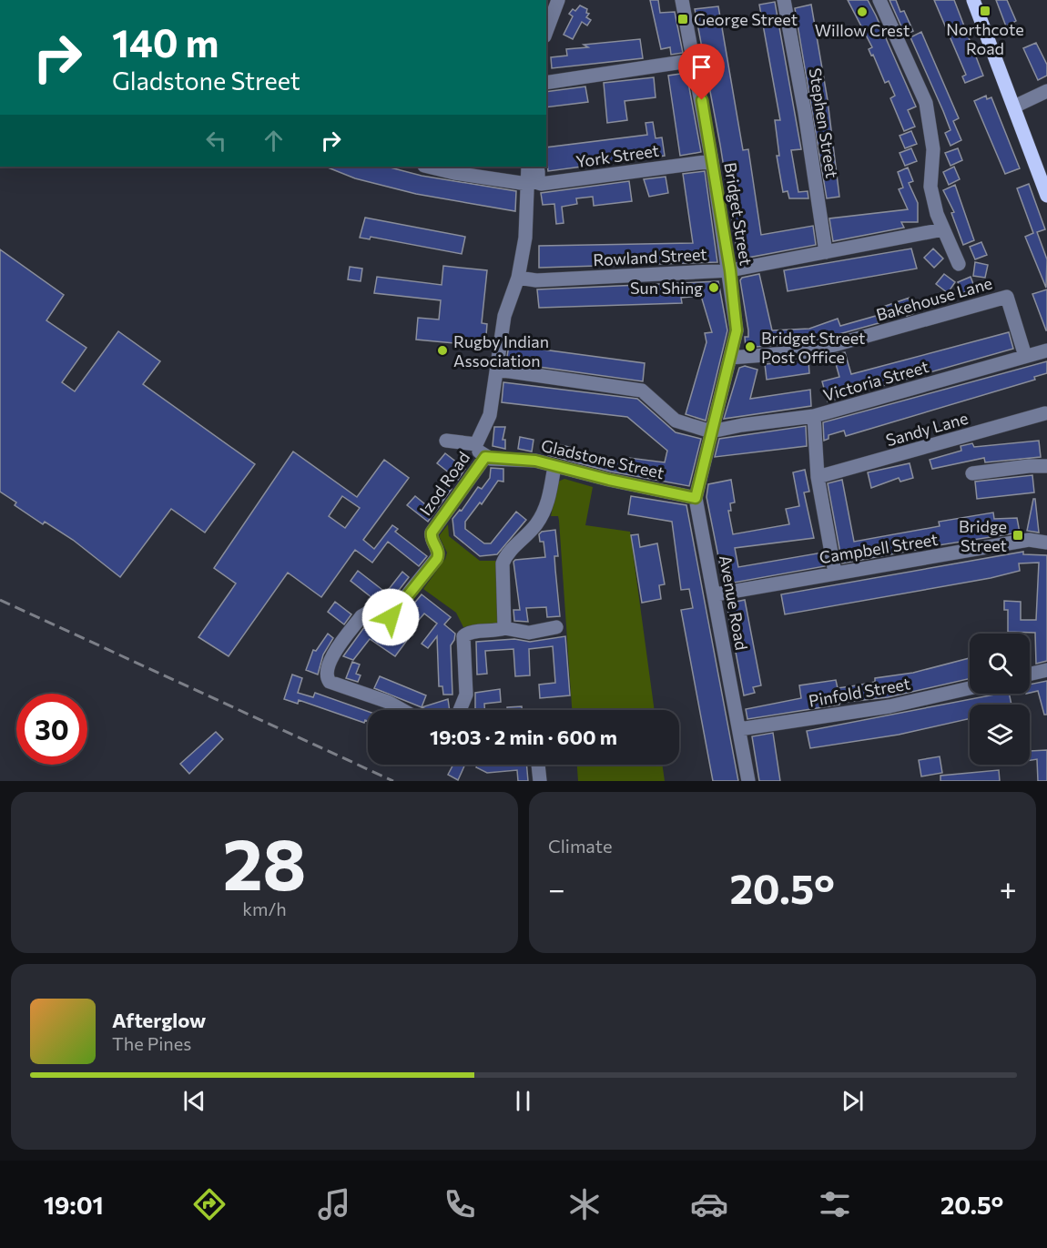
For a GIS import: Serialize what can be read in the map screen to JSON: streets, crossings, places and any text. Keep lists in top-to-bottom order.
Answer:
{
  "streets": {
    "street": [
      "Stephen Street",
      "York Street",
      "Bridget Street",
      "Rowland Street",
      "Bakehouse Lane",
      "Victoria Street",
      "Sandy Lane",
      "Gladstone Street",
      "Izod Road",
      "Campbell Street",
      "Avenue Road",
      "Pinfold Street"
    ]
  },
  "crossings": [
    ["Stephen Street", "Rowland Street"],
    ["York Street", "Bridget Street"],
    ["Bridget Street", "Rowland Street"],
    ["Bridget Street", "Bakehouse Lane"],
    ["Bridget Street", "Victoria Street"],
    ["Bridget Street", "Avenue Road"],
    ["Bakehouse Lane", "Victoria Street"],
    ["Victoria Street", "Avenue Road"],
    ["Gladstone Street", "Izod Road"],
    ["Gladstone Street", "Avenue Road"],
    ["Campbell Street", "Avenue Road"],
    ["Avenue Road", "Pinfold Street"]
  ],
  "places": {
    "transit": ["Northcote Road", "George Street", "Bridge Street"],
    "other": [
      "Willow Crest",
      "Sun Shing",
      "Bridget Street Post Office",
      "Rugby Indian Association"
    ]
  },
  "page": {
    "turn": ["140 m", "Gladstone Street"],
    "limit": "30",
    "trip": "19:03 · 2 min · 600 m",
    "tile": [
      ["28", "km/h"],
      "Climate"
    ],
    "heat": ["−", "20.5°", "+"],
    "song": ["Afterglow", "The Pines"],
    "tabs": ["19:01", "20.5°"]
  }
}
